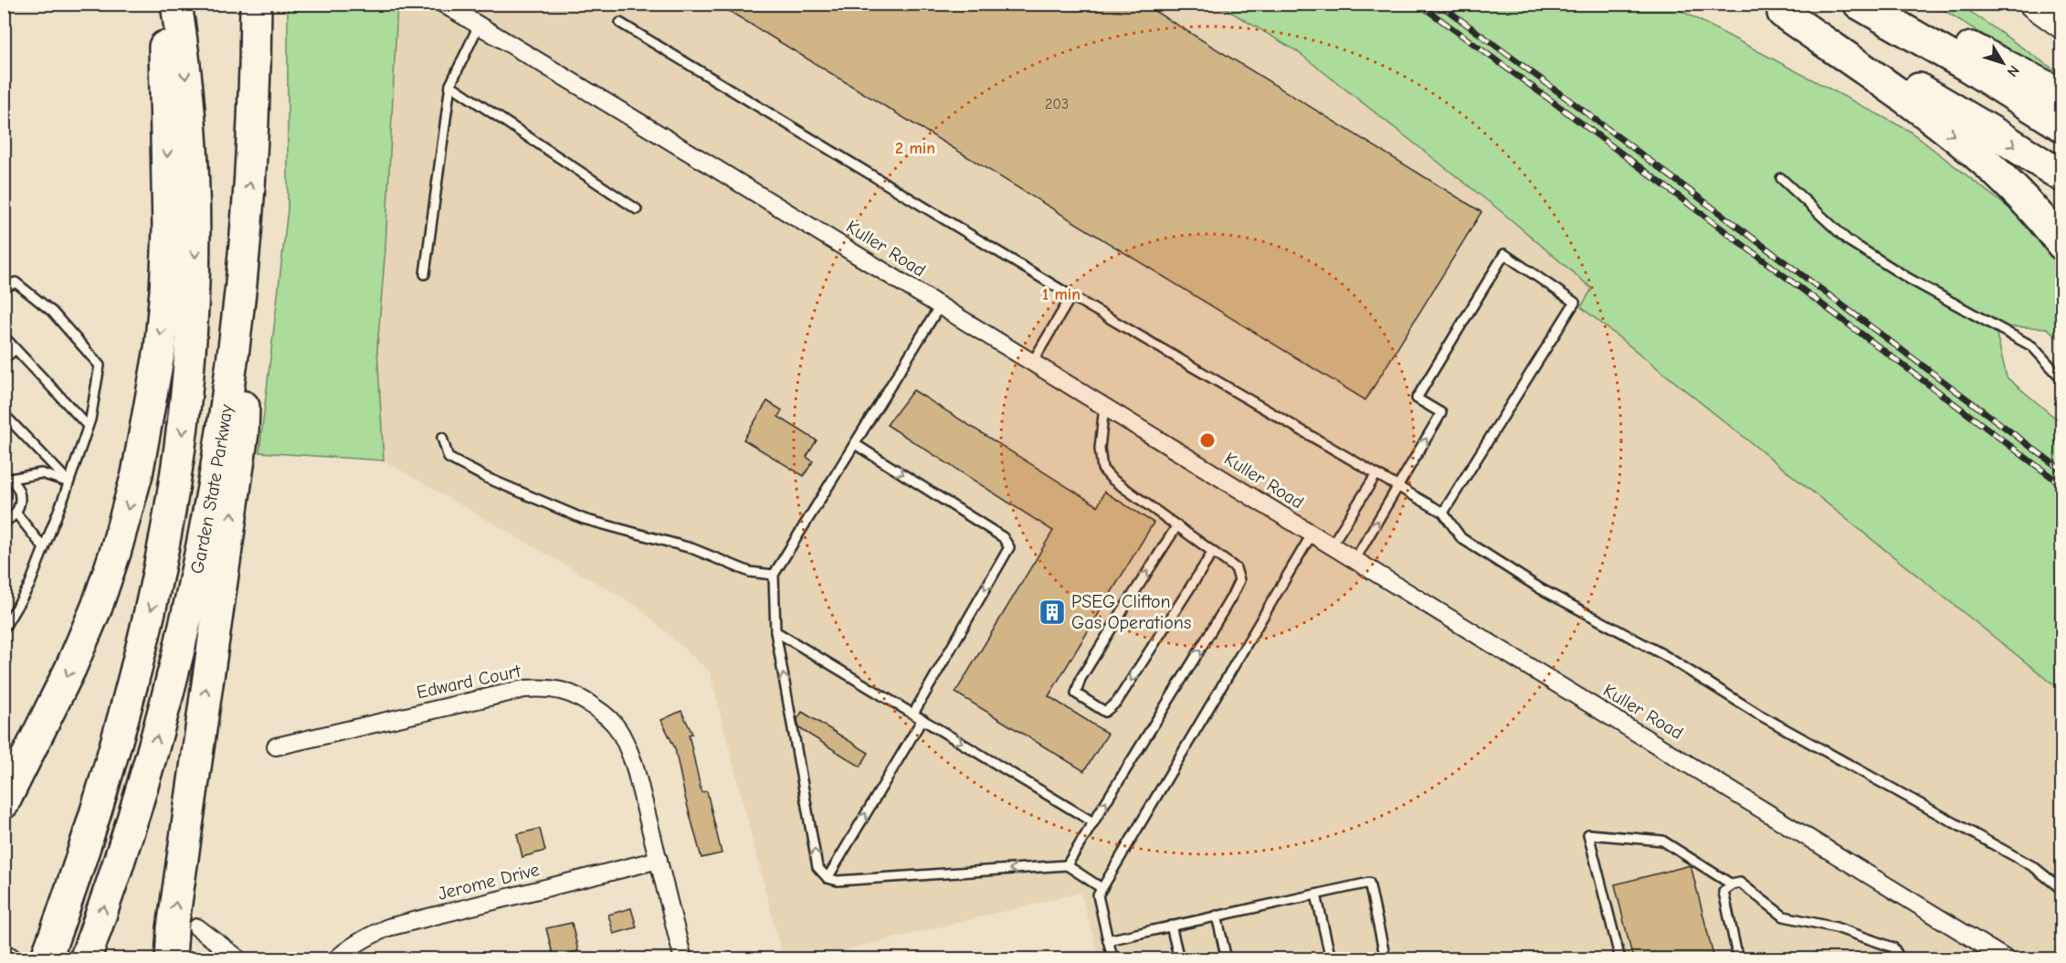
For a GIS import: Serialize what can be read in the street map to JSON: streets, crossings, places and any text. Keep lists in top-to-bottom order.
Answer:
{
  "streets": {
    "highway": ["Garden State Parkway"],
    "street": ["Kuller Road", "Edward Court", "Jerome Drive"]
  },
  "crossings": [
    ["Edward Court", "Jerome Drive"]
  ],
  "places": {
    "building": ["PSEG Clifton Gas Operations"]
  },
  "house_numbers": ["203"],
  "north": "bottom right",
  "rings": ["2 min", "1 min"]
}
